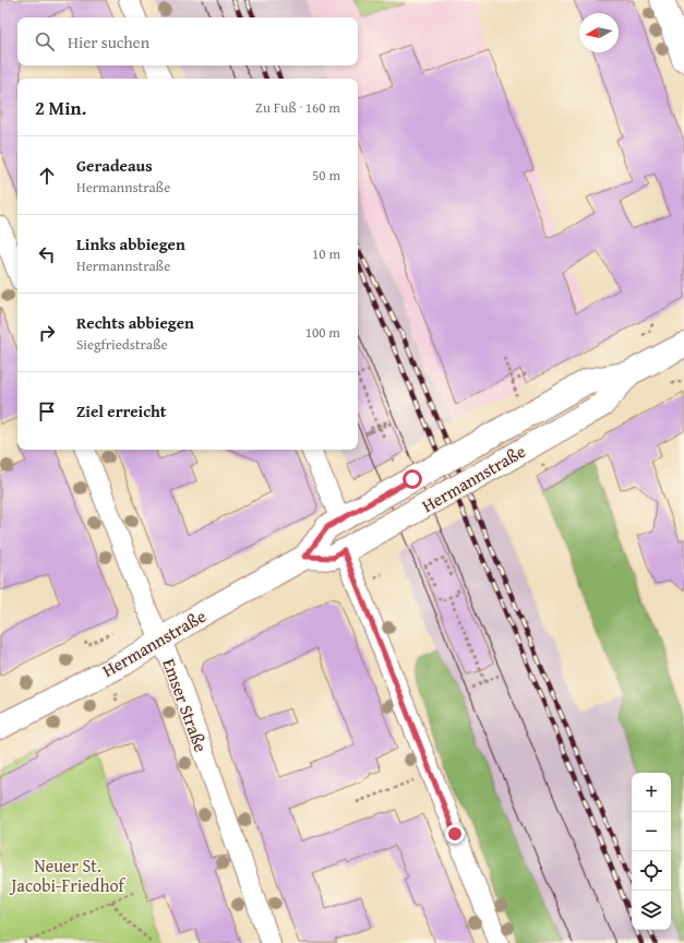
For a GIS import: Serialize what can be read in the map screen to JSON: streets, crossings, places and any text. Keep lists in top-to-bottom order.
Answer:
{
  "streets": {
    "main road": ["Hermannstraße"],
    "street": ["Emser Straße"]
  },
  "crossings": [
    ["Hermannstraße", "Emser Straße"]
  ],
  "parks": ["Neuer St. Jacobi-Friedhof"],
  "north": "left",
  "page": {
    "search": "Hier suchen",
    "heading": ["2 Min.", "Zu Fuß · 160 m"],
    "list": [
      ["Geradeaus", "Hermannstraße", "50 m"],
      ["Links abbiegen", "Hermannstraße", "10 m"],
      ["Rechts abbiegen", "Siegfriedstraße", "100 m"],
      "Ziel erreicht"
    ],
    "map_buttons": ["+", "−"]
  }
}
